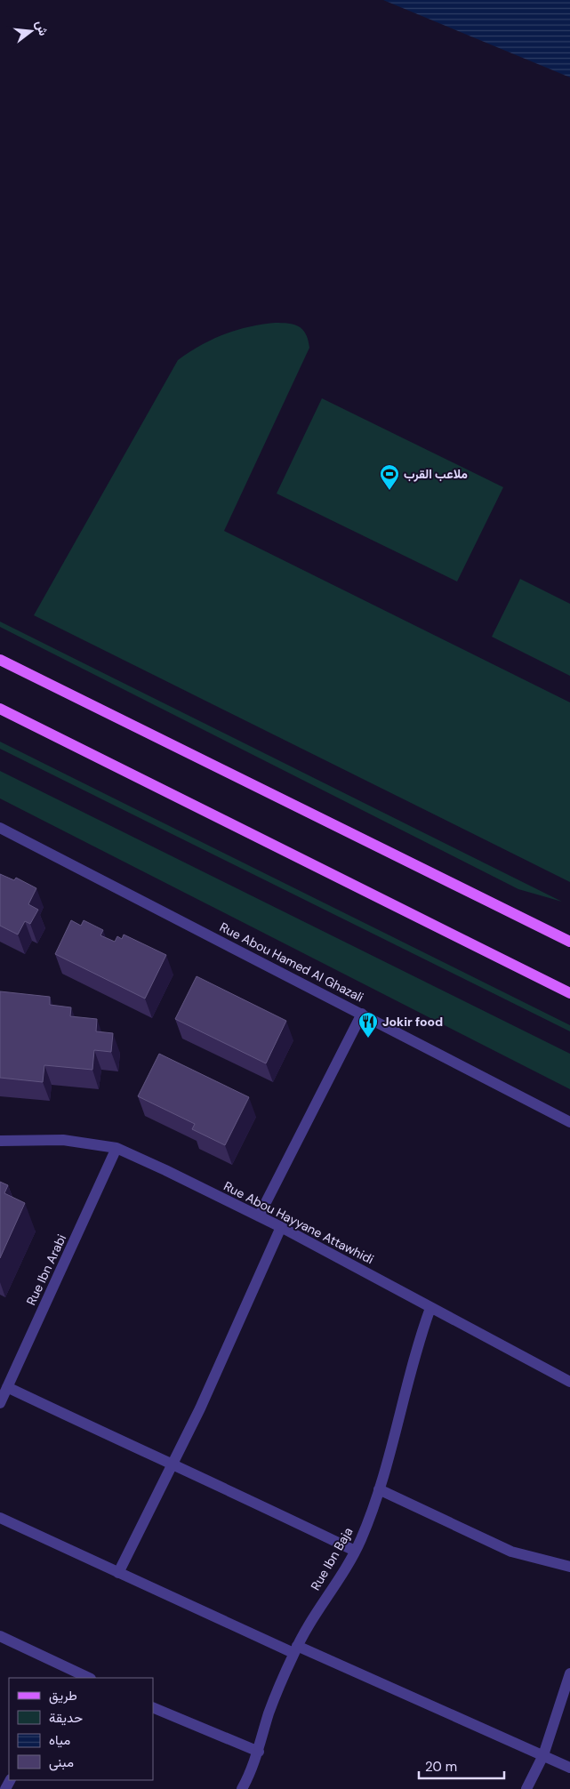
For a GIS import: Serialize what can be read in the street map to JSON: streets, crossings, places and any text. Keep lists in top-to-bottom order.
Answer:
{
  "streets": {
    "street": [
      "Rue Abou Hamed Al Ghazali",
      "Rue Abou Hayyane Attawhidi",
      "Rue Ibn Arabi",
      "Rue Ibn Baja"
    ]
  },
  "crossings": [
    ["Rue Abou Hayyane Attawhidi", "Rue Ibn Arabi"],
    ["Rue Abou Hayyane Attawhidi", "Rue Ibn Baja"]
  ],
  "places": {
    "sports": ["ملاعب القرب"],
    "restaurant": ["Jokir food"]
  },
  "legend": [
    "طريق",
    "حديقة",
    "مياه",
    "مبنى"
  ],
  "scale_bar": "20 m",
  "north": "right"
}
